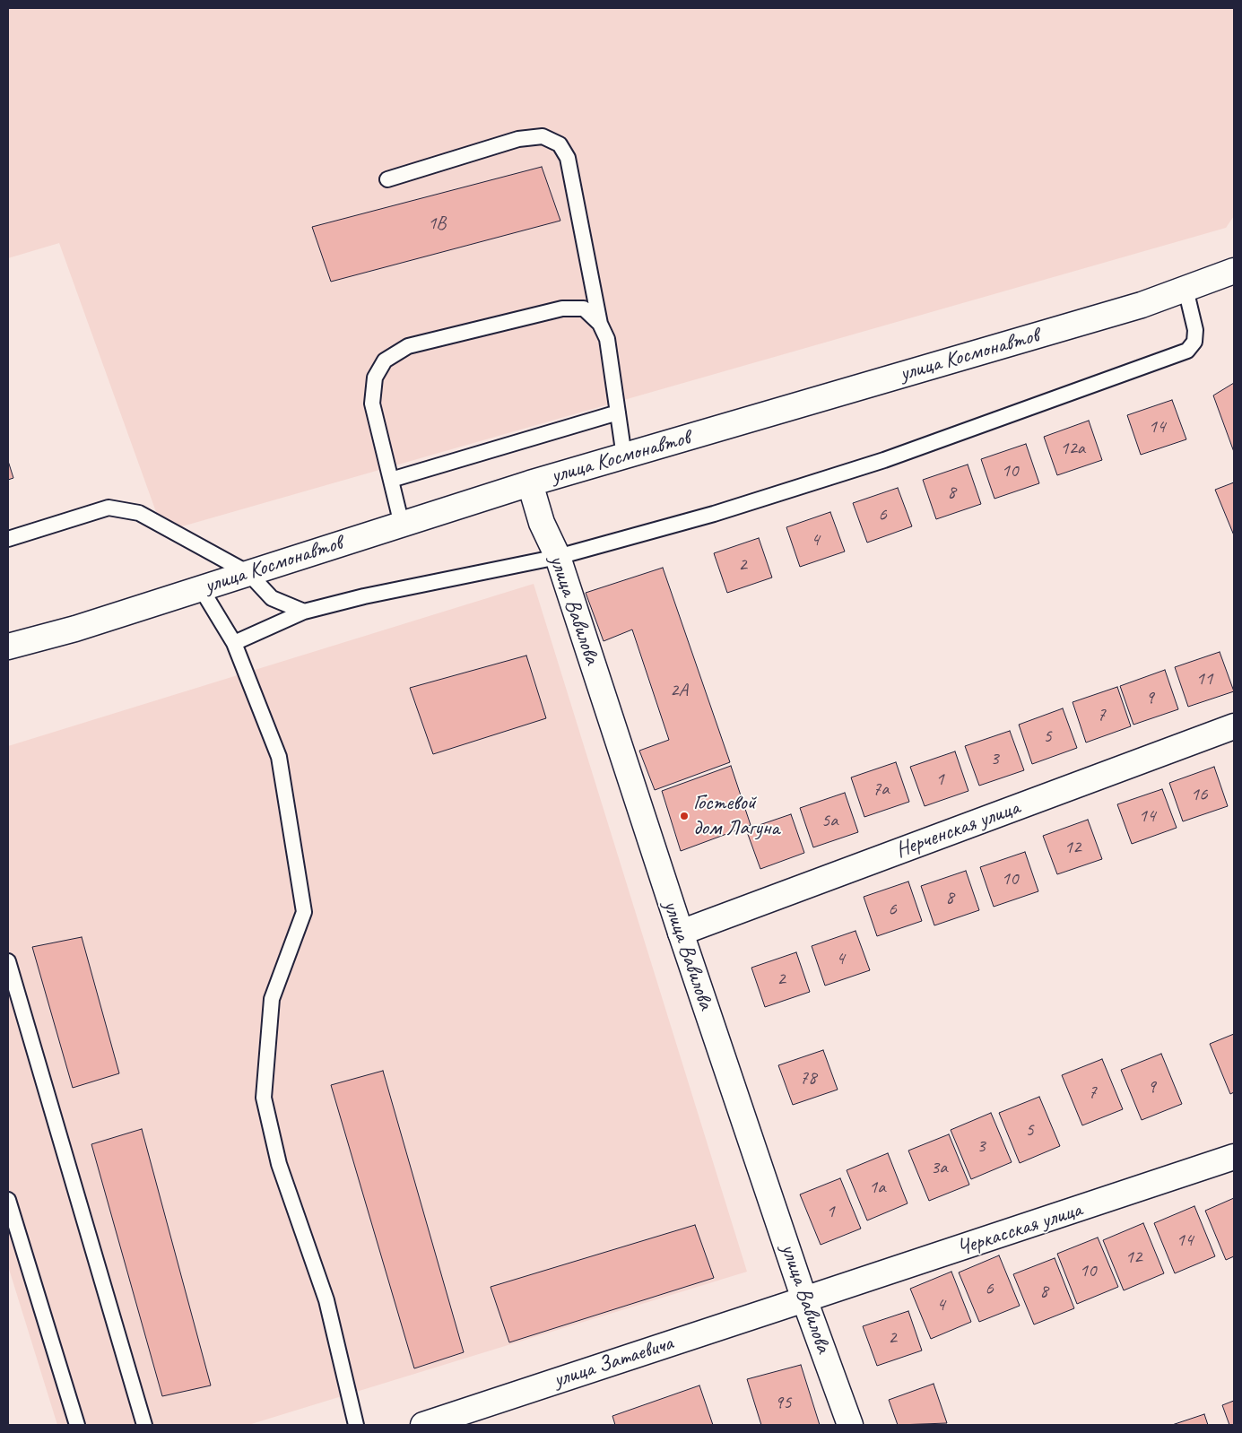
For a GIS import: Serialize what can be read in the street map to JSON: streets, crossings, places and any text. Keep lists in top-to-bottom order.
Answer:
{
  "streets": {
    "street": [
      "улица Космонавтов",
      "улица Вавилова",
      "Нерченская улица",
      "Черкасская улица",
      "улица Затаевича"
    ]
  },
  "crossings": [
    ["улица Космонавтов", "улица Вавилова"],
    ["улица Вавилова", "Нерченская улица"],
    ["улица Вавилова", "Черкасская улица"],
    ["улица Вавилова", "улица Затаевича"],
    ["Черкасская улица", "улица Затаевича"]
  ],
  "places": ["Гостевой дом Лагуна"],
  "house_numbers": [
    "1В",
    "14",
    "12а",
    "10",
    "8",
    "6",
    "4",
    "2",
    "11",
    "2А",
    "9",
    "7",
    "5",
    "3",
    "1",
    "7а",
    "16",
    "14",
    "5а",
    "12",
    "10",
    "8",
    "6",
    "4",
    "2",
    "78",
    "9",
    "7",
    "5",
    "3",
    "3а",
    "1а",
    "1",
    "14",
    "12",
    "10",
    "6",
    "8",
    "4",
    "2",
    "95"
  ]
}
